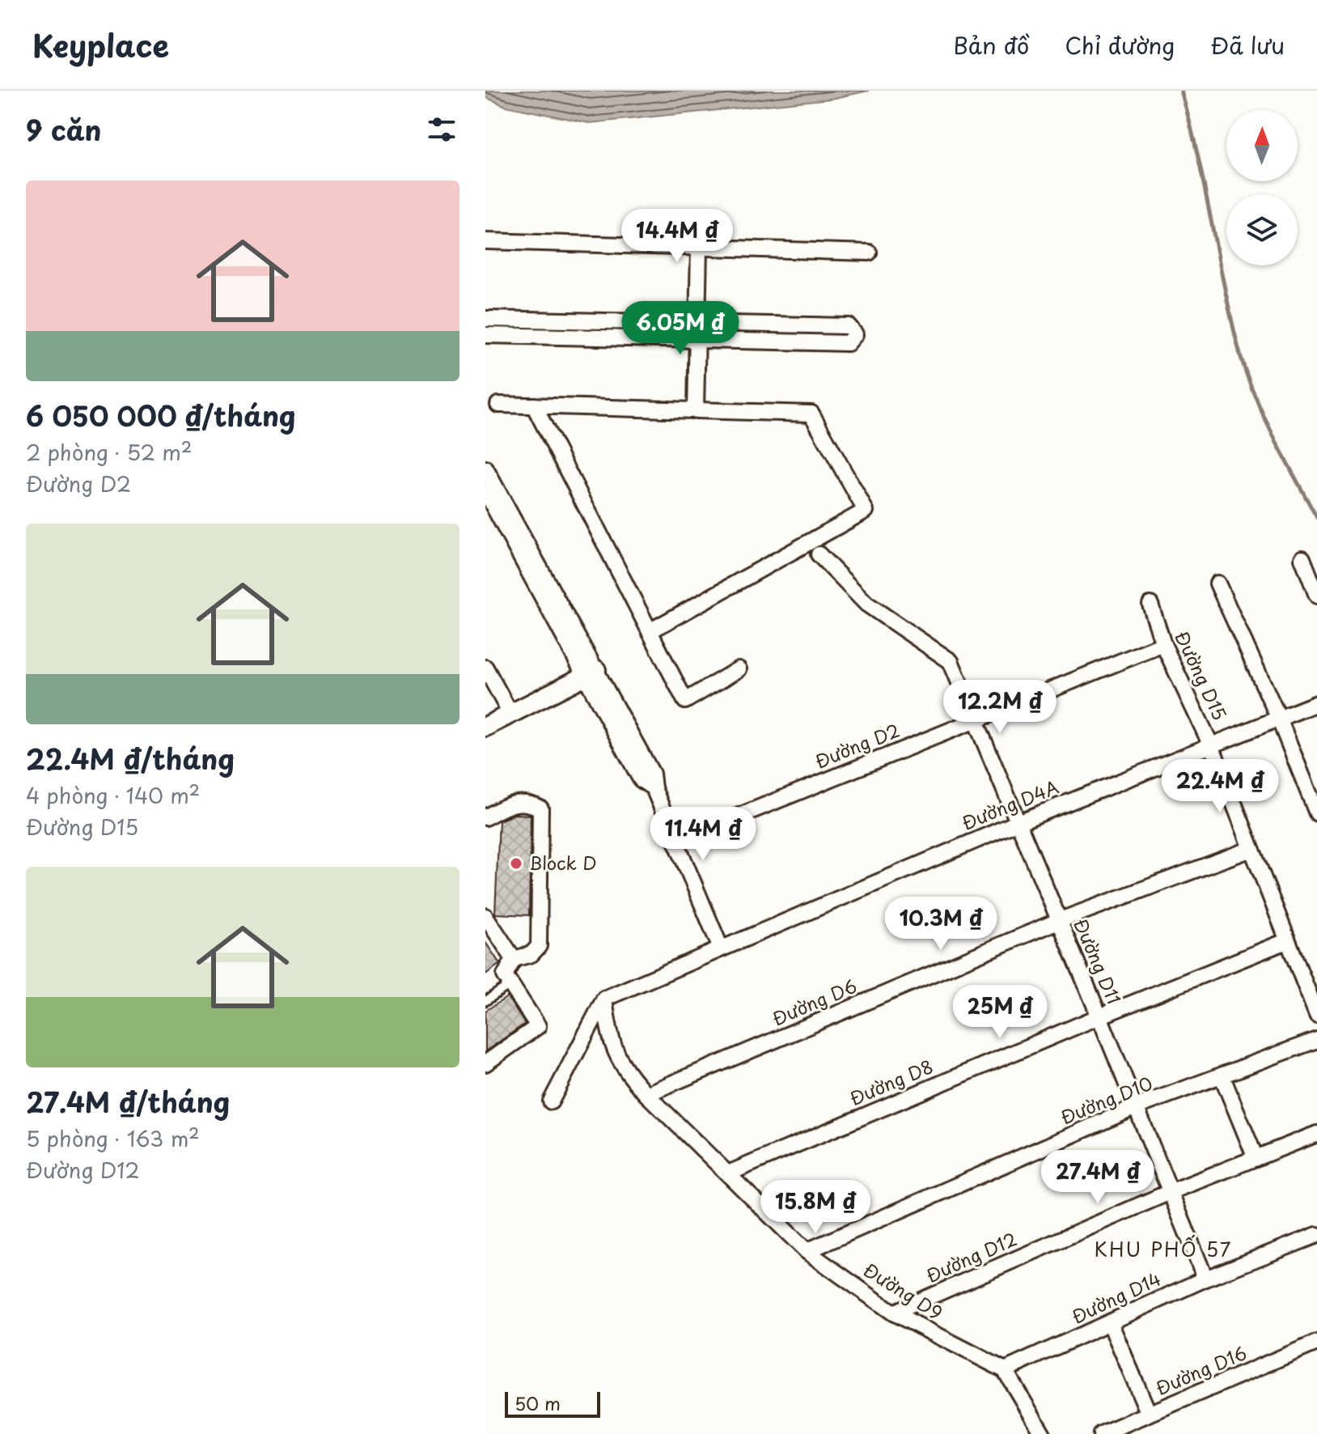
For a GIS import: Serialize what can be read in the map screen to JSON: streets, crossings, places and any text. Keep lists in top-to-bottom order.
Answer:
{
  "streets": {
    "street": [
      "Đường D15",
      "Đường D2",
      "Đường D4A",
      "Đường D11",
      "Đường D6",
      "Đường D8",
      "Đường D10",
      "Đường D12",
      "Đường D9",
      "Đường D14",
      "Đường D16"
    ]
  },
  "crossings": [
    ["Đường D15", "Đường D2"],
    ["Đường D15", "Đường D4A"],
    ["Đường D15", "Đường D6"],
    ["Đường D15", "Đường D8"],
    ["Đường D2", "Đường D11"],
    ["Đường D4A", "Đường D11"],
    ["Đường D4A", "Đường D9"],
    ["Đường D11", "Đường D6"],
    ["Đường D11", "Đường D8"],
    ["Đường D11", "Đường D10"],
    ["Đường D11", "Đường D12"],
    ["Đường D11", "Đường D14"],
    ["Đường D6", "Đường D9"],
    ["Đường D8", "Đường D9"],
    ["Đường D10", "Đường D9"],
    ["Đường D12", "Đường D9"],
    ["Đường D9", "Đường D14"]
  ],
  "districts": ["KHU PHỐ 57"],
  "places": ["Block D"],
  "scale_bar": "50 m",
  "north": "top",
  "page": {
    "header": "Keyplace",
    "nav": ["Bản đồ", "Chỉ đường", "Đã lưu"],
    "heading": "9 căn",
    "list": [
      {
        "name": "6 050 000 ₫/tháng",
        "note": "2 phòng · 52 m² · Đường D2"
      },
      {
        "name": "22.4M ₫/tháng",
        "note": "4 phòng · 140 m² · Đường D15"
      },
      {
        "name": "27.4M ₫/tháng",
        "note": "5 phòng · 163 m² · Đường D12"
      }
    ],
    "price": [
      "14.4M ₫",
      "6.05M ₫",
      "12.2M ₫",
      "22.4M ₫",
      "11.4M ₫",
      "10.3M ₫",
      "25M ₫",
      "27.4M ₫",
      "15.8M ₫"
    ],
    "scale": "50 m"
  }
}
